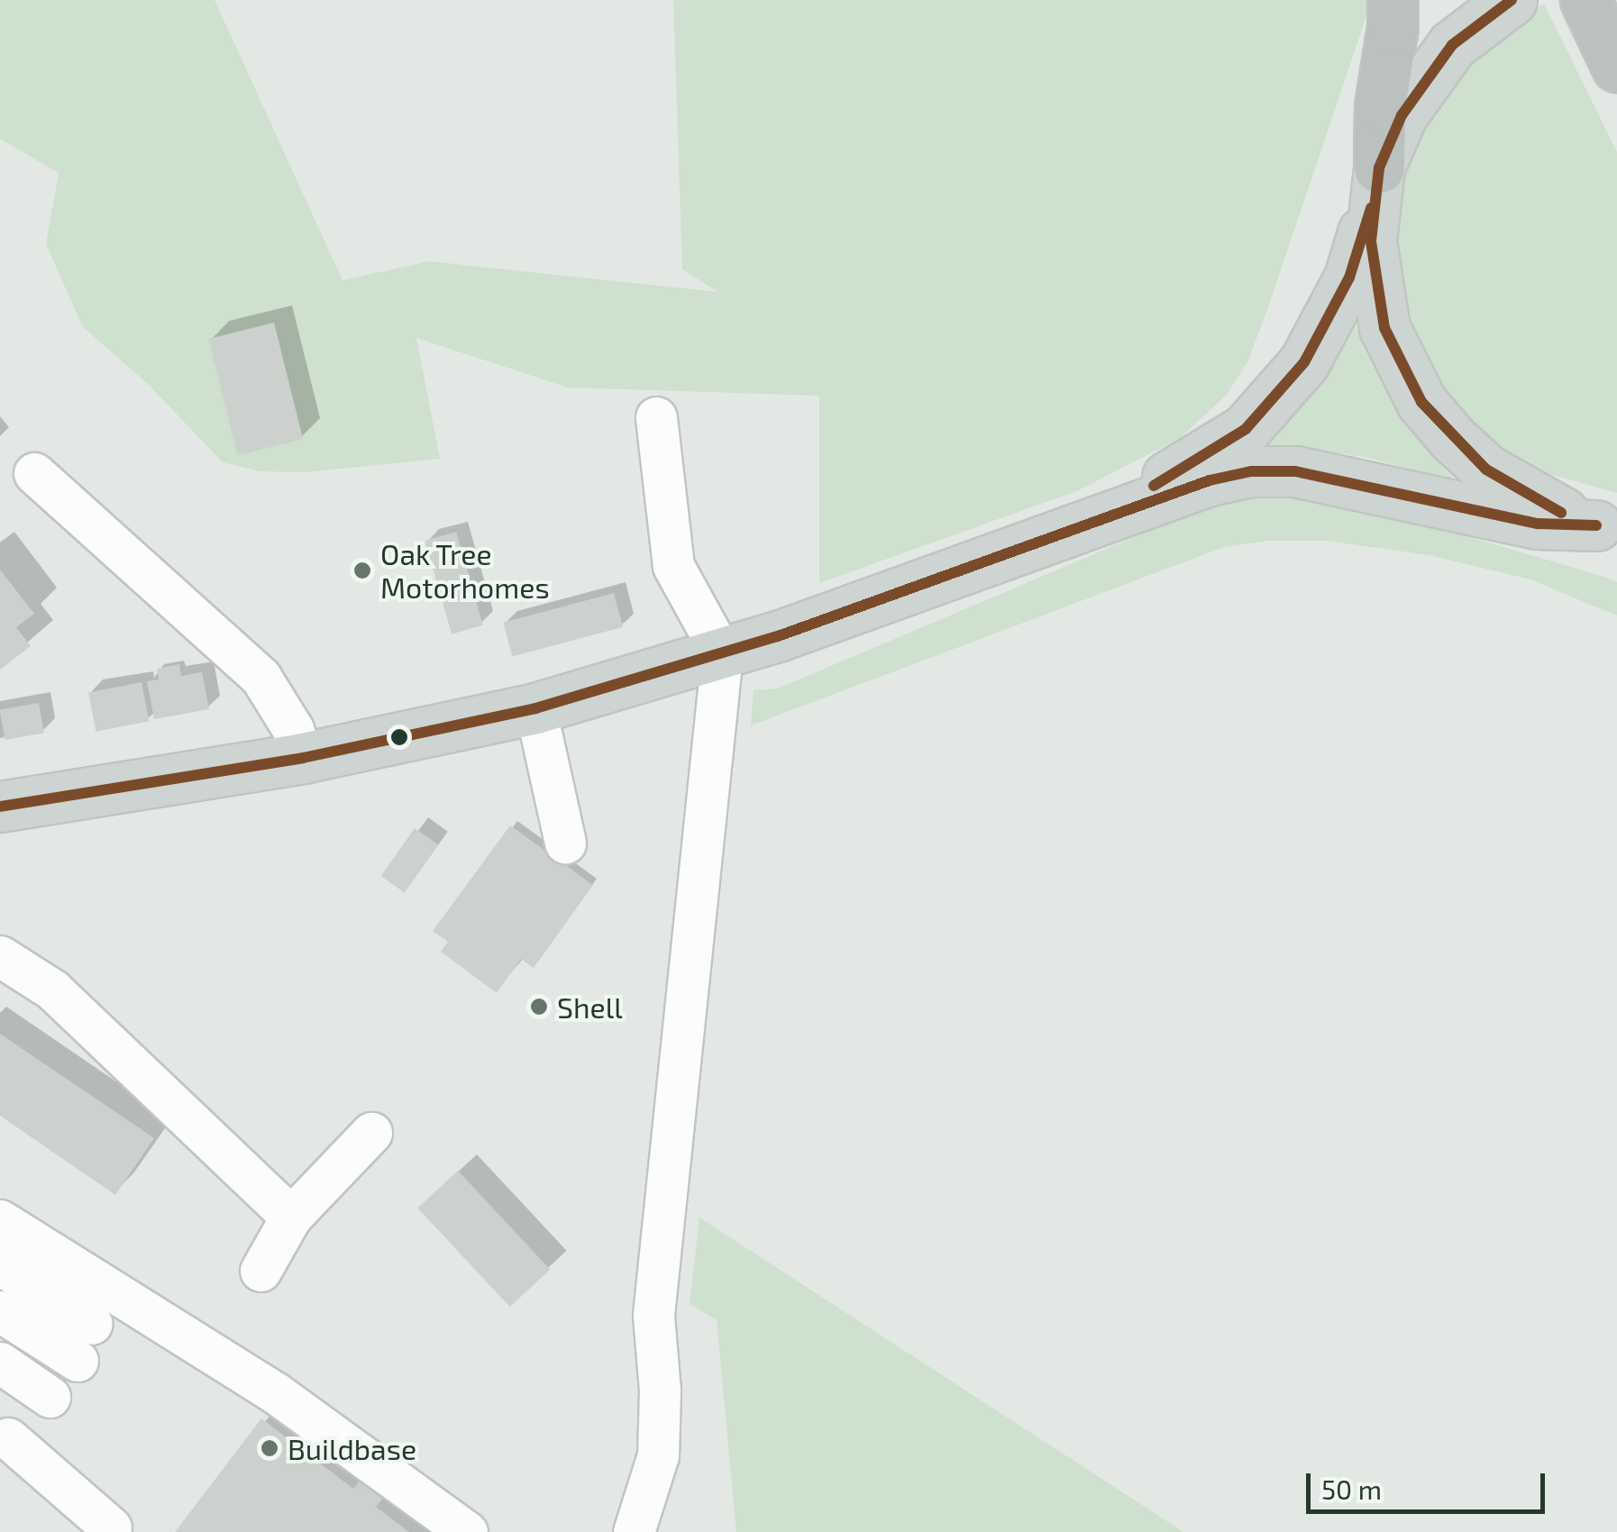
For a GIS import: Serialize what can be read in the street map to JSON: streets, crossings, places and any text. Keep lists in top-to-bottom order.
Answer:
{
  "places": ["Oak Tree Motorhomes", "Shell", "Buildbase"],
  "scale_bar": "50 m"
}
